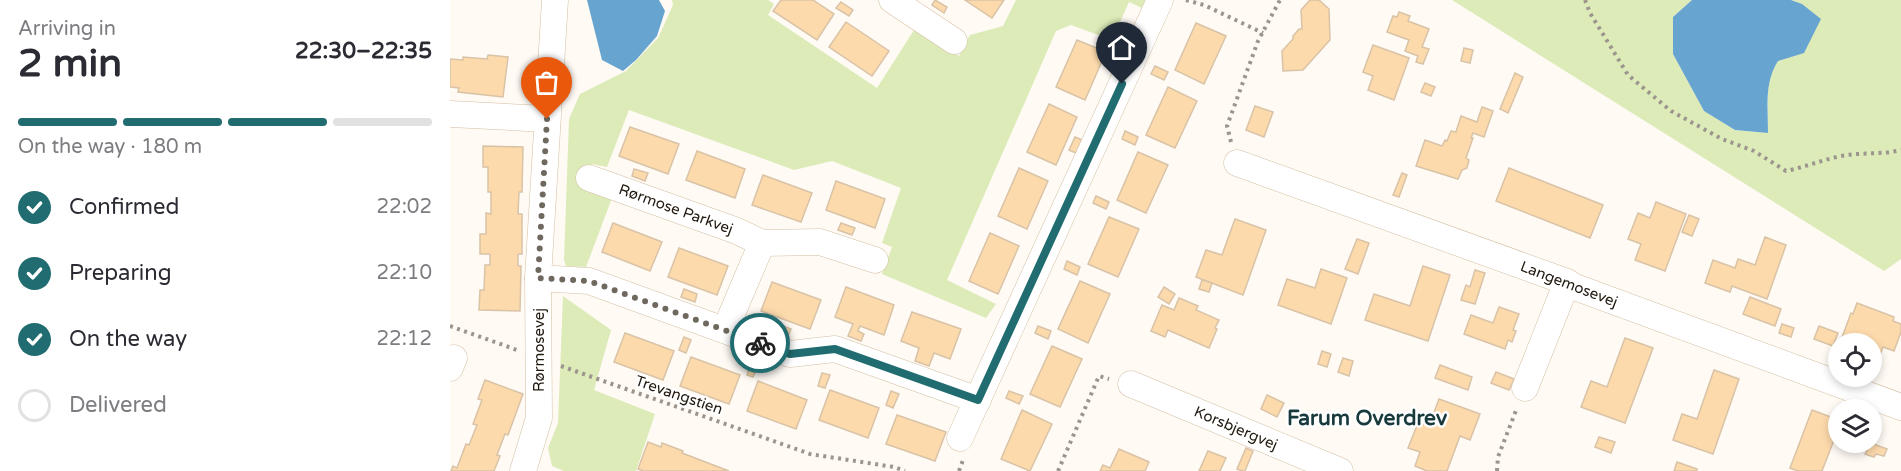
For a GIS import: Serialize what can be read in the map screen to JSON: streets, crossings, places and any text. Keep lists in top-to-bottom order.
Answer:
{
  "streets": {
    "street": [
      "Rørmose Parkvej",
      "Langemosevej",
      "Rørmosevej",
      "Korsbjergvej"
    ],
    "path": ["Trevangstien"]
  },
  "crossings": [
    ["Rørmosevej", "Trevangstien"]
  ],
  "districts": ["Farum Overdrev"],
  "page": {
    "heading": ["2 min", "Arriving in", "22:30–22:35"],
    "bar": "On the way · 180 m",
    "list": [
      ["Confirmed", "22:02"],
      ["Preparing", "22:10"],
      ["On the way", "22:12"],
      "Delivered"
    ]
  }
}
